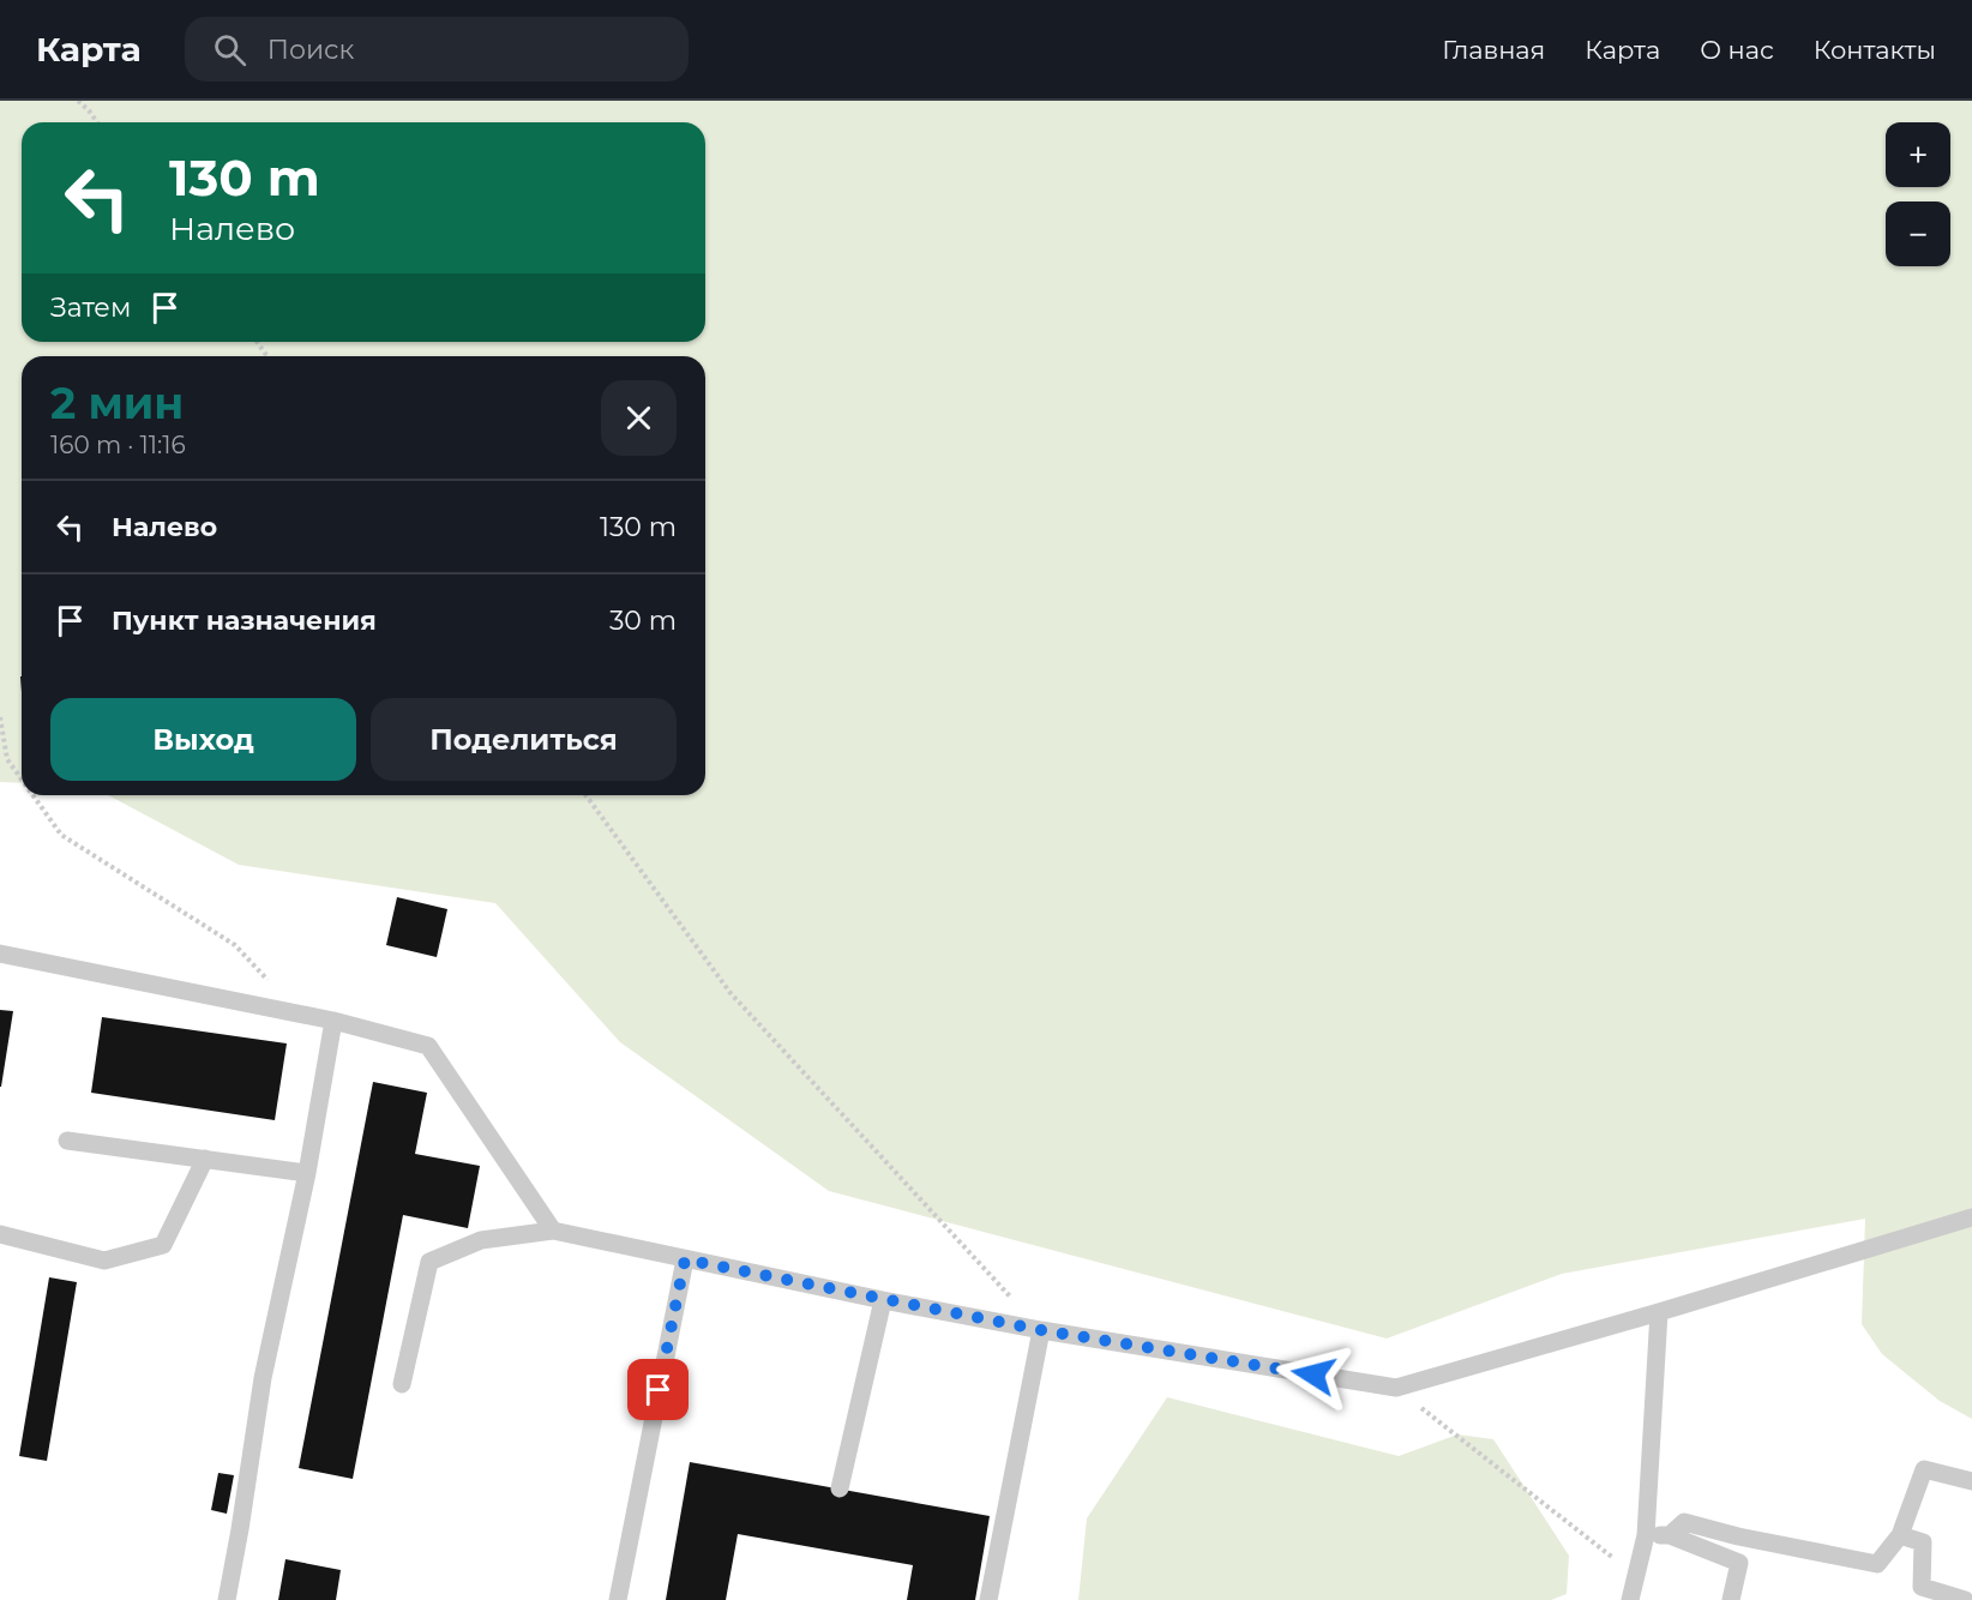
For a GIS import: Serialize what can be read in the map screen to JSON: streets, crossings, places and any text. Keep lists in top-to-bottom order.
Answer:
{
  "page": {
    "header": "Карта",
    "search": "Поиск",
    "nav": [
      "Главная",
      "Карта",
      "О нас",
      "Контакты"
    ],
    "map_buttons": ["+", "−"],
    "turn": ["130 m", "Налево"],
    "then": "Затем",
    "heading": ["2 мин", "160 m · 11:16"],
    "list": [
      {
        "name": "Налево",
        "value": "130 m"
      },
      {
        "name": "Пункт назначения",
        "value": "30 m"
      }
    ],
    "buttons": ["Выход", "Поделиться"]
  }
}
